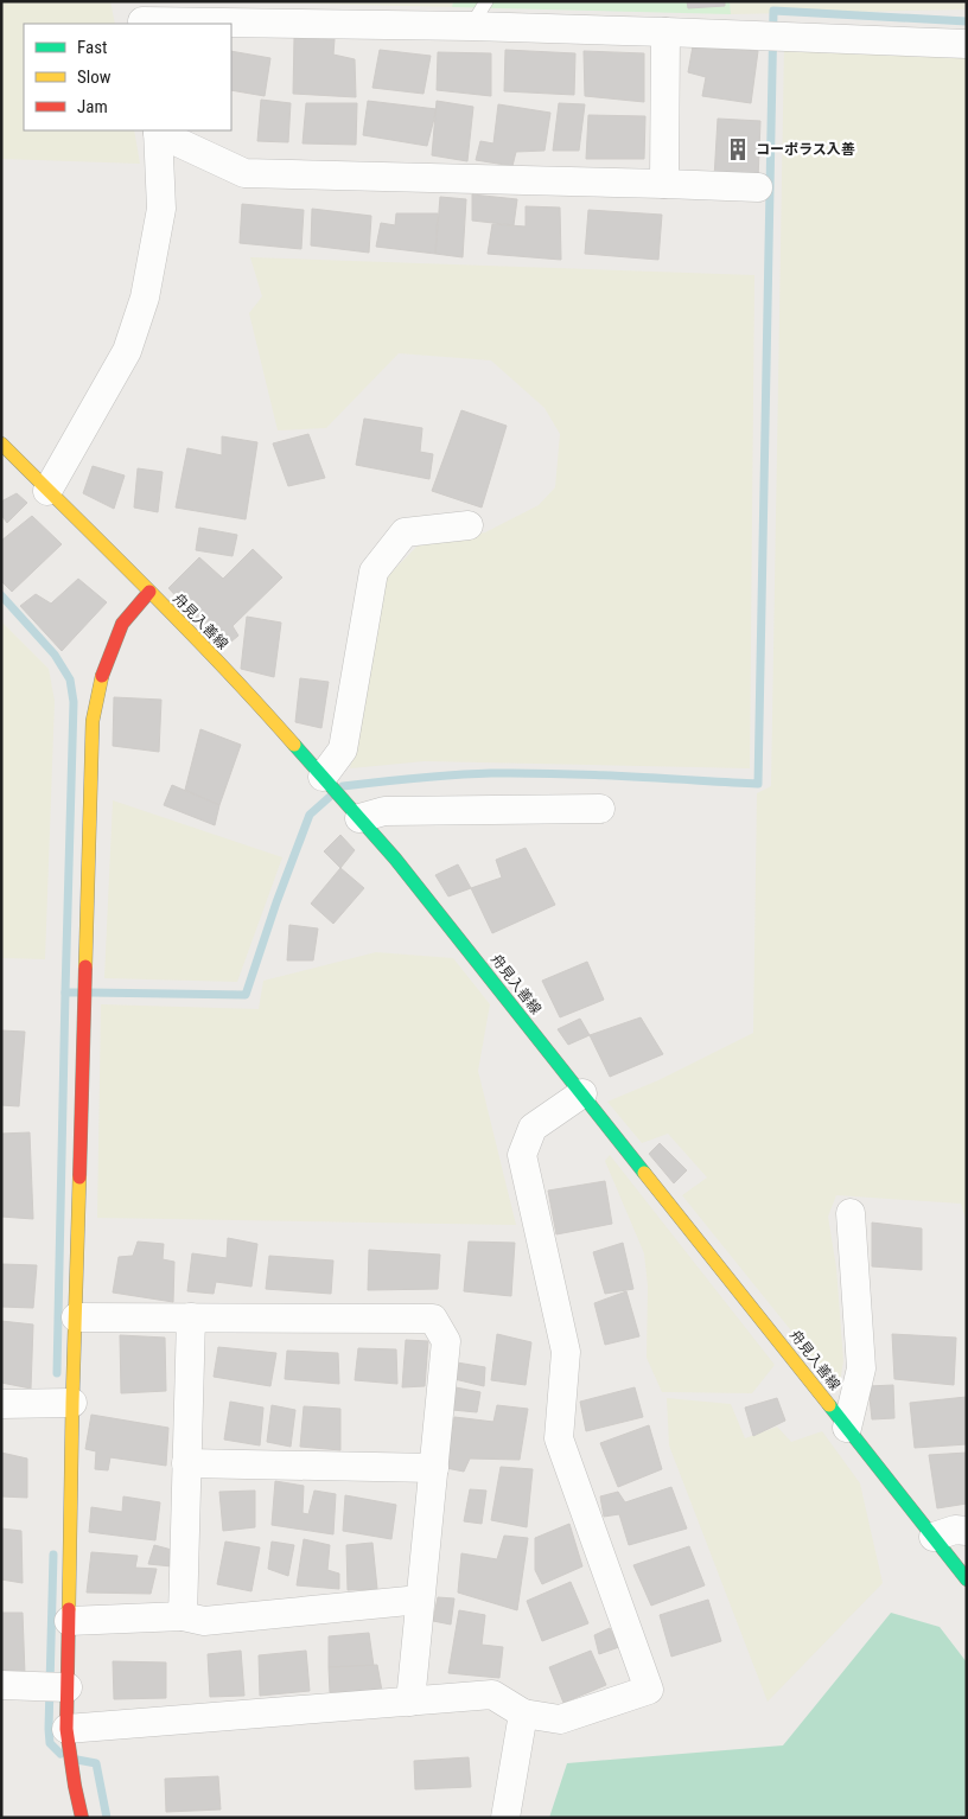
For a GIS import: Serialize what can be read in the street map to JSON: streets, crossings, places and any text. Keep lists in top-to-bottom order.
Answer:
{
  "streets": {
    "main road": ["舟見入善線"]
  },
  "places": {
    "building": ["コーポラス入善"]
  },
  "legend": ["Fast", "Slow", "Jam"]
}
